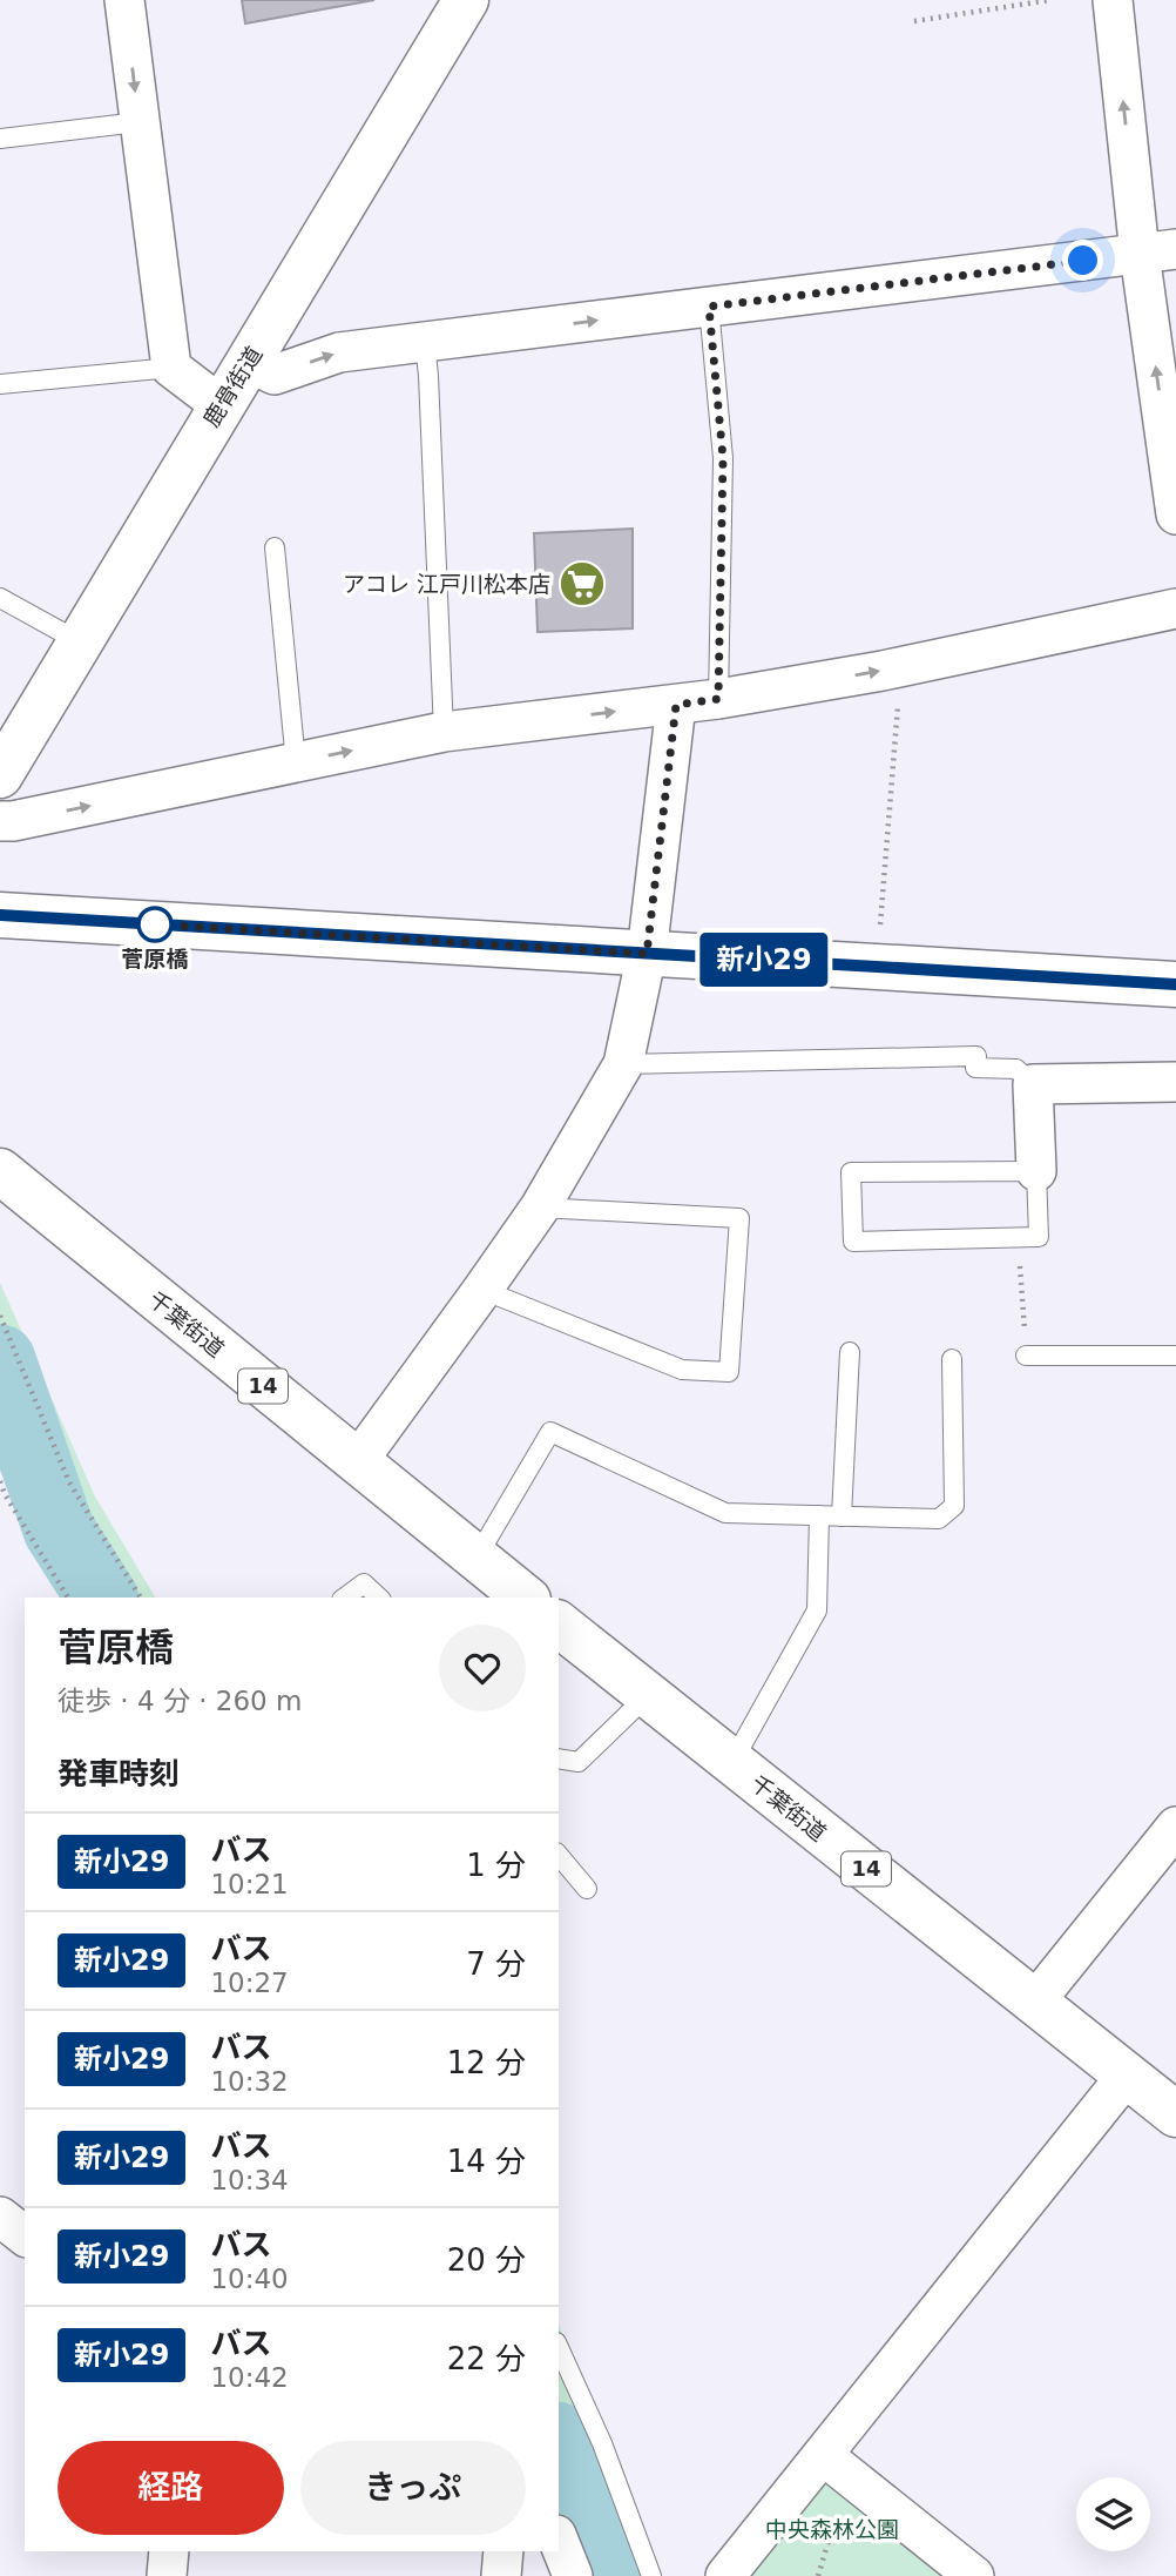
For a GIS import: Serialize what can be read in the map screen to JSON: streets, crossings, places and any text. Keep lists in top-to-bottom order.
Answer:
{
  "streets": {
    "main road": ["鹿骨街道", "千葉街道", "14"]
  },
  "parks": ["中央森林公園"],
  "places": {
    "supermarket": ["アコレ 江戸川松本店"],
    "other": ["菅原橋"]
  },
  "lines": ["bus line 新小29"],
  "page": {
    "on_map": "新小29",
    "heading": [
      ["菅原橋", "徒歩 · 4 分 · 260 m"],
      "発車時刻"
    ],
    "list": [
      {
        "mark": "新小29",
        "name": "バス",
        "note": "10:21",
        "value": "1 分"
      },
      {
        "mark": "新小29",
        "name": "バス",
        "note": "10:27",
        "value": "7 分"
      },
      {
        "mark": "新小29",
        "name": "バス",
        "note": "10:32",
        "value": "12 分"
      },
      {
        "mark": "新小29",
        "name": "バス",
        "note": "10:34",
        "value": "14 分"
      },
      {
        "mark": "新小29",
        "name": "バス",
        "note": "10:40",
        "value": "20 分"
      },
      {
        "mark": "新小29",
        "name": "バス",
        "note": "10:42",
        "value": "22 分"
      }
    ],
    "buttons": ["経路", "きっぷ"]
  }
}
